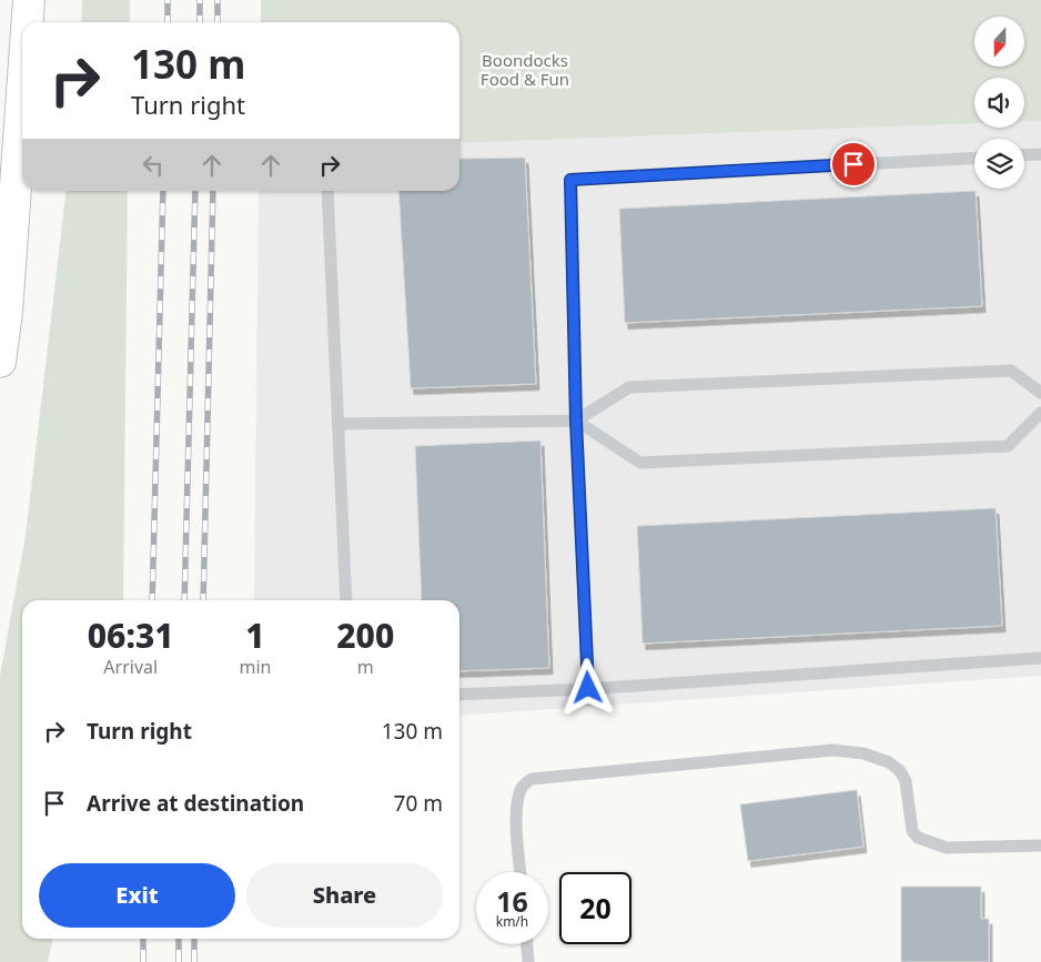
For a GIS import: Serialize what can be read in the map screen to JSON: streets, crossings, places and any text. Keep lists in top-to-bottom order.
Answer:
{
  "parks": ["Boondocks Food & Fun"],
  "north": "bottom",
  "page": {
    "turn": ["130 m", "Turn right"],
    "eta": [
      "06:31",
      "Arrival",
      "1",
      "min",
      "200",
      "m"
    ],
    "list": [
      {
        "name": "Turn right",
        "value": "130 m"
      },
      {
        "name": "Arrive at destination",
        "value": "70 m"
      }
    ],
    "buttons": ["Exit", "Share"],
    "speed": "16 km/h",
    "limit": "20"
  }
}
